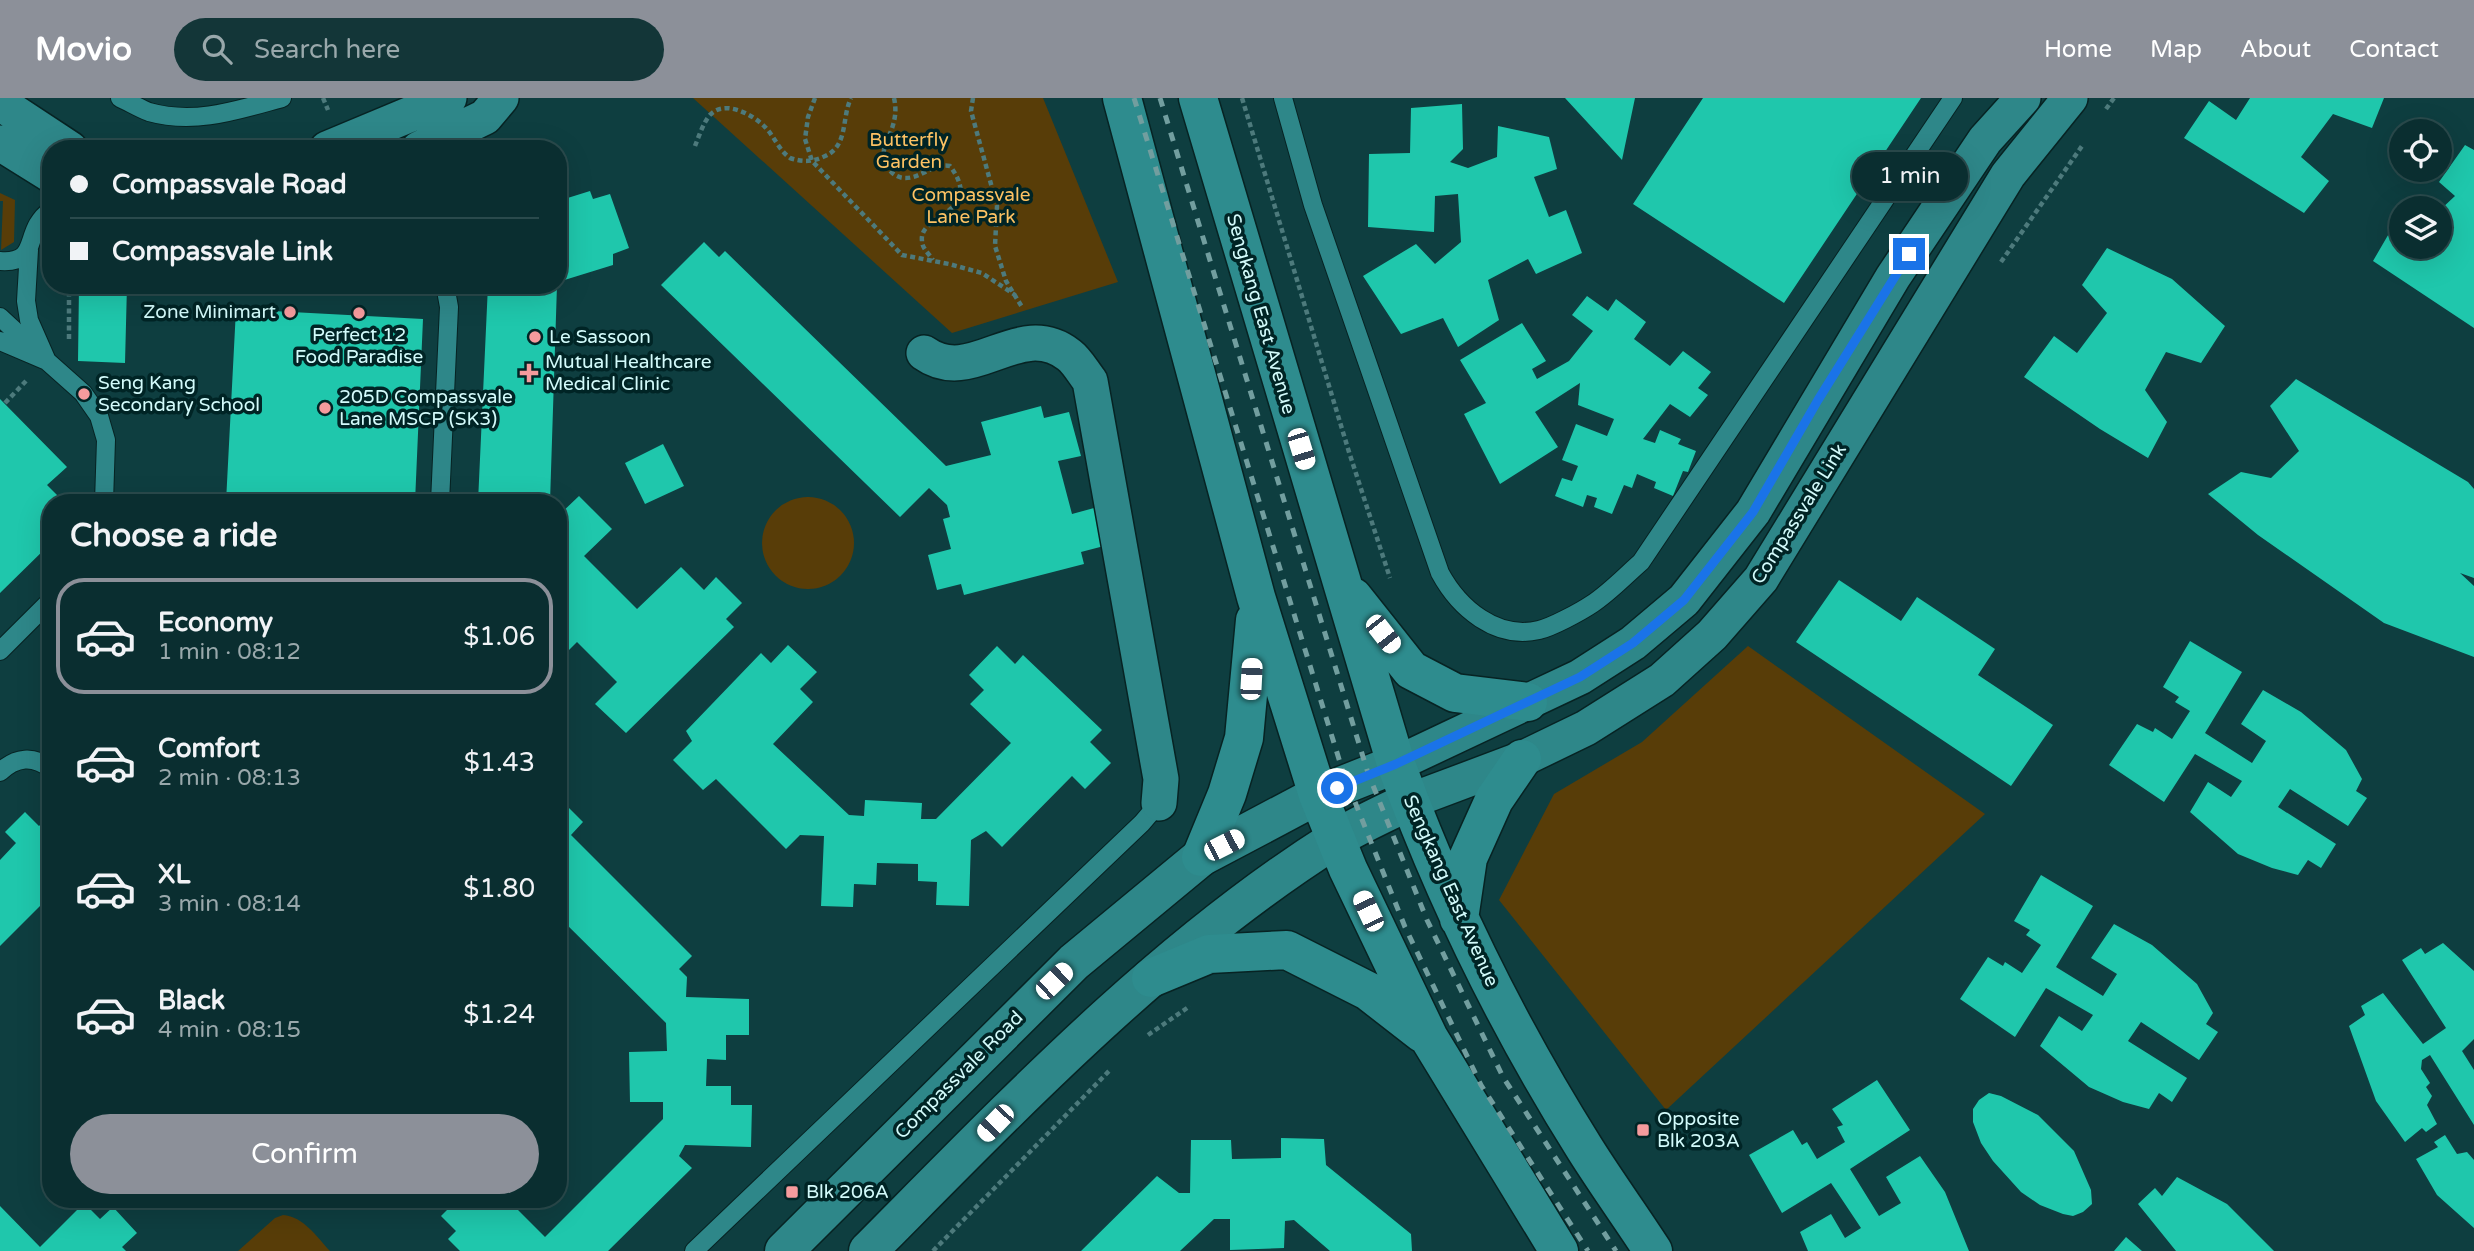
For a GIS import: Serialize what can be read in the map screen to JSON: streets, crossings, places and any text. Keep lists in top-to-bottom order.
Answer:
{
  "streets": {
    "main road": ["Sengkang East Avenue"],
    "street": ["Compassvale Link", "Compassvale Road"]
  },
  "crossings": [
    ["Sengkang East Avenue", "Compassvale Link"],
    ["Sengkang East Avenue", "Compassvale Road"],
    ["Compassvale Link", "Compassvale Road"]
  ],
  "parks": ["Butterfly Garden", "Compassvale Lane Park"],
  "places": {
    "other": [
      "Zone Minimart",
      "Perfect 12 Food Paradise",
      "Le Sassoon",
      "Seng Kang Secondary School",
      "205D Compassvale Lane MSCP (SK3)"
    ],
    "health": ["Mutual Healthcare Medical Clinic"],
    "transit": ["Opposite Blk 203A", "Blk 206A"]
  },
  "page": {
    "header": "Movio",
    "search": "Search here",
    "nav": [
      "Home",
      "Map",
      "About",
      "Contact"
    ],
    "banner": ["Compassvale Road", "Compassvale Link"],
    "bubble": "1 min",
    "heading": "Choose a ride",
    "list": [
      {
        "name": "Economy",
        "note": "1 min · 08:12",
        "value": "$1.06"
      },
      {
        "name": "Comfort",
        "note": "2 min · 08:13",
        "value": "$1.43"
      },
      {
        "name": "XL",
        "note": "3 min · 08:14",
        "value": "$1.80"
      },
      {
        "name": "Black",
        "note": "4 min · 08:15",
        "value": "$1.24"
      }
    ],
    "buttons": "Confirm"
  }
}
